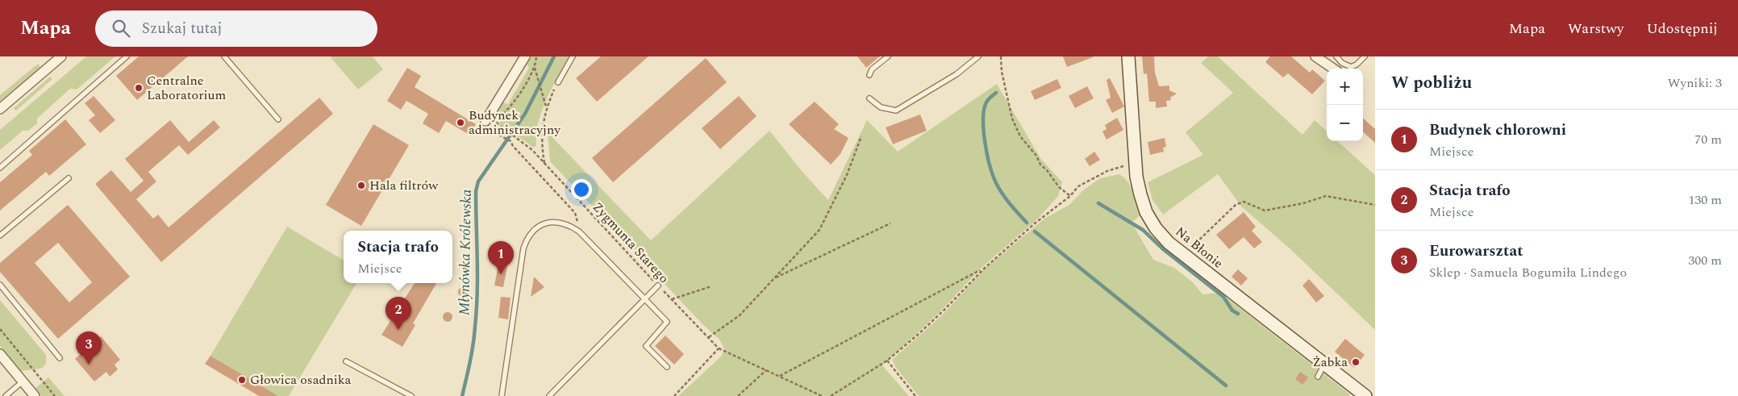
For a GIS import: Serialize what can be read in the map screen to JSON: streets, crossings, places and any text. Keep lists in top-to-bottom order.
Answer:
{
  "streets": {
    "street": ["Na Błonie"],
    "path": ["Zygmunta Starego"]
  },
  "water": ["Młynówka Królewska"],
  "places": [
    "Centralne Laboratorium",
    "Budynek administracyjny",
    "Hala filtrów",
    "Żabka",
    "Głowica osadnika"
  ],
  "page": {
    "header": "Mapa",
    "search": "Szukaj tutaj",
    "nav": ["Mapa", "Warstwy", "Udostępnij"],
    "heading": ["W pobliżu", "Wyniki: 3"],
    "map_buttons": ["+", "−"],
    "list": [
      {
        "mark": "1",
        "name": "Budynek chlorowni",
        "note": "Miejsce",
        "value": "70 m"
      },
      {
        "mark": "2",
        "name": "Stacja trafo",
        "note": "Miejsce",
        "value": "130 m"
      },
      {
        "mark": "3",
        "name": "Eurowarsztat",
        "note": "Sklep · Samuela Bogumiła Lindego",
        "value": "300 m"
      }
    ],
    "popup": ["Stacja trafo", "Miejsce"],
    "pins": ["1", "2", "3"]
  }
}
